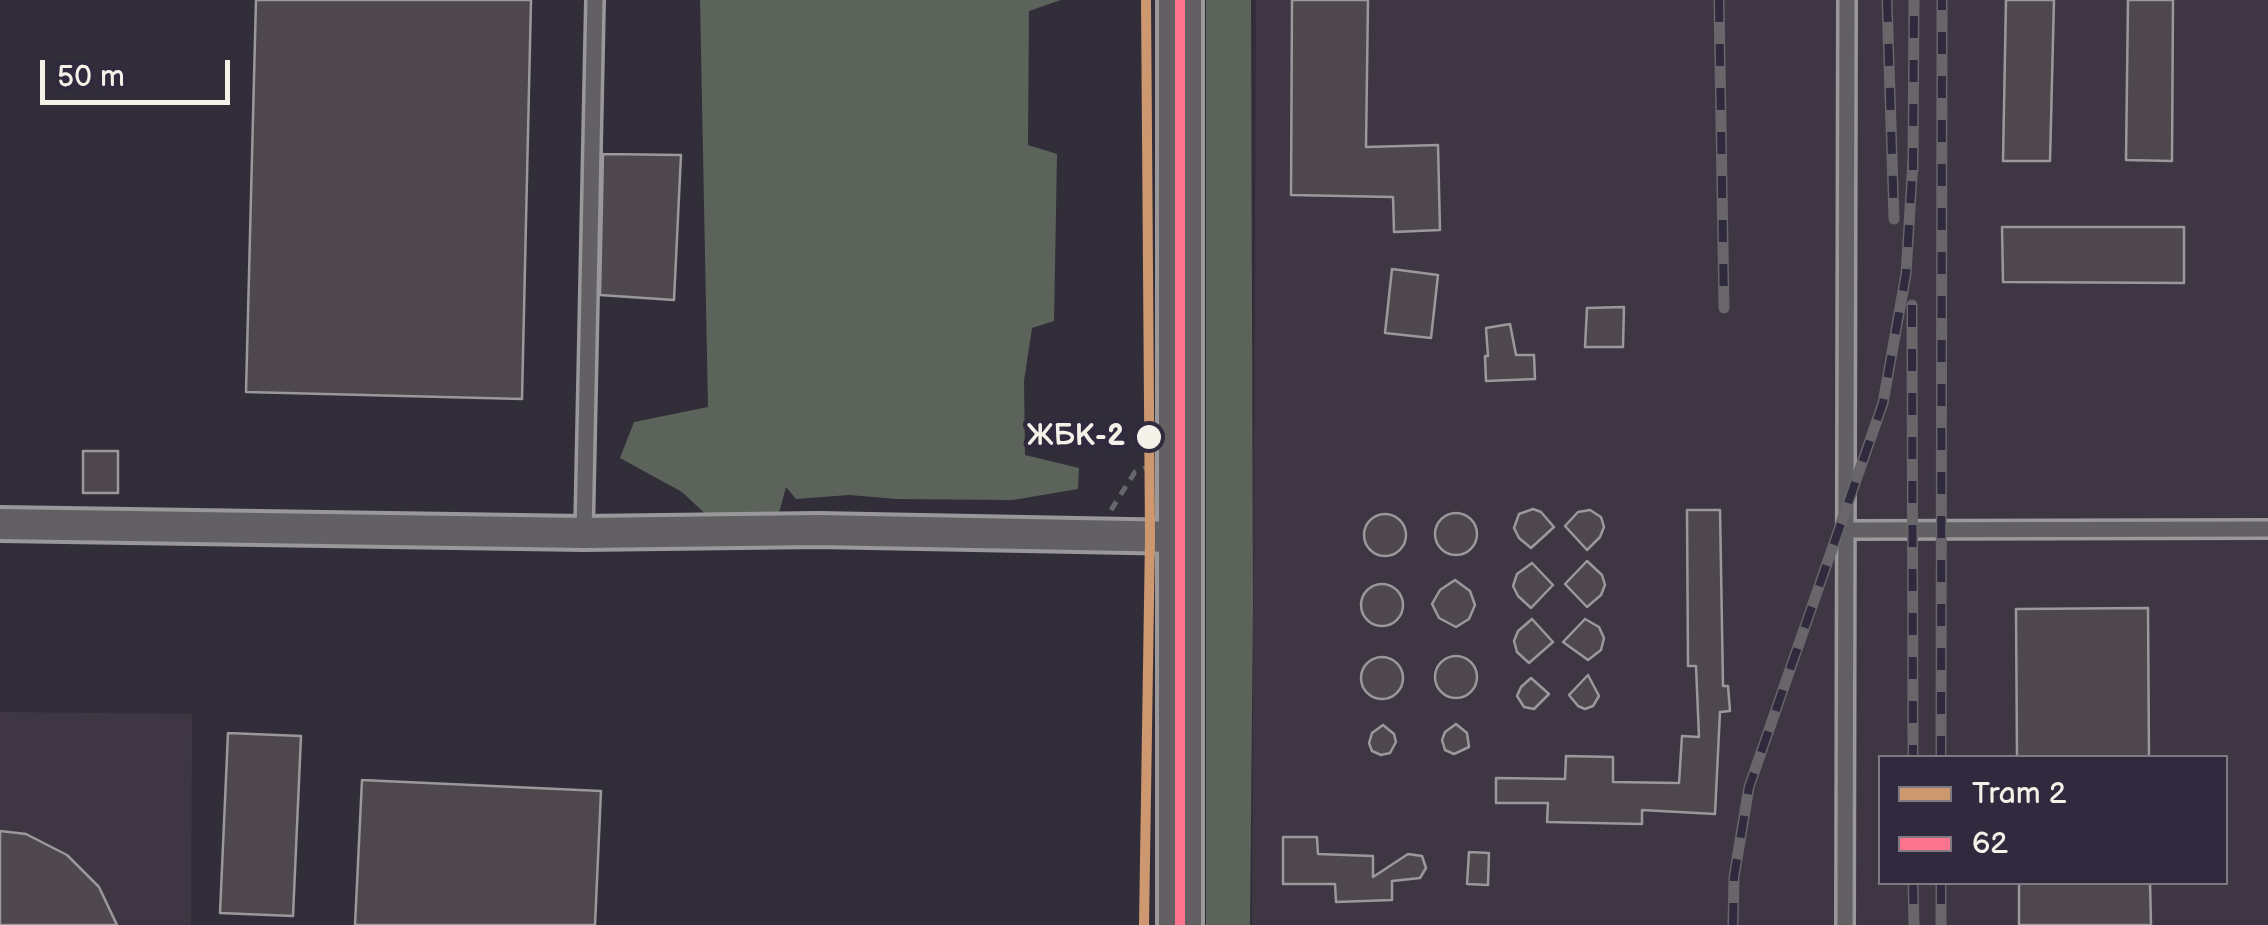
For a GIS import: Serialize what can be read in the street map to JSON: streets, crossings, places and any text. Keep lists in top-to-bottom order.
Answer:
{
  "places": ["ЖБК-2"],
  "lines": ["tram line 2", "transit line 62"],
  "legend": ["Tram 2", "62"],
  "scale_bar": "50 m"
}
